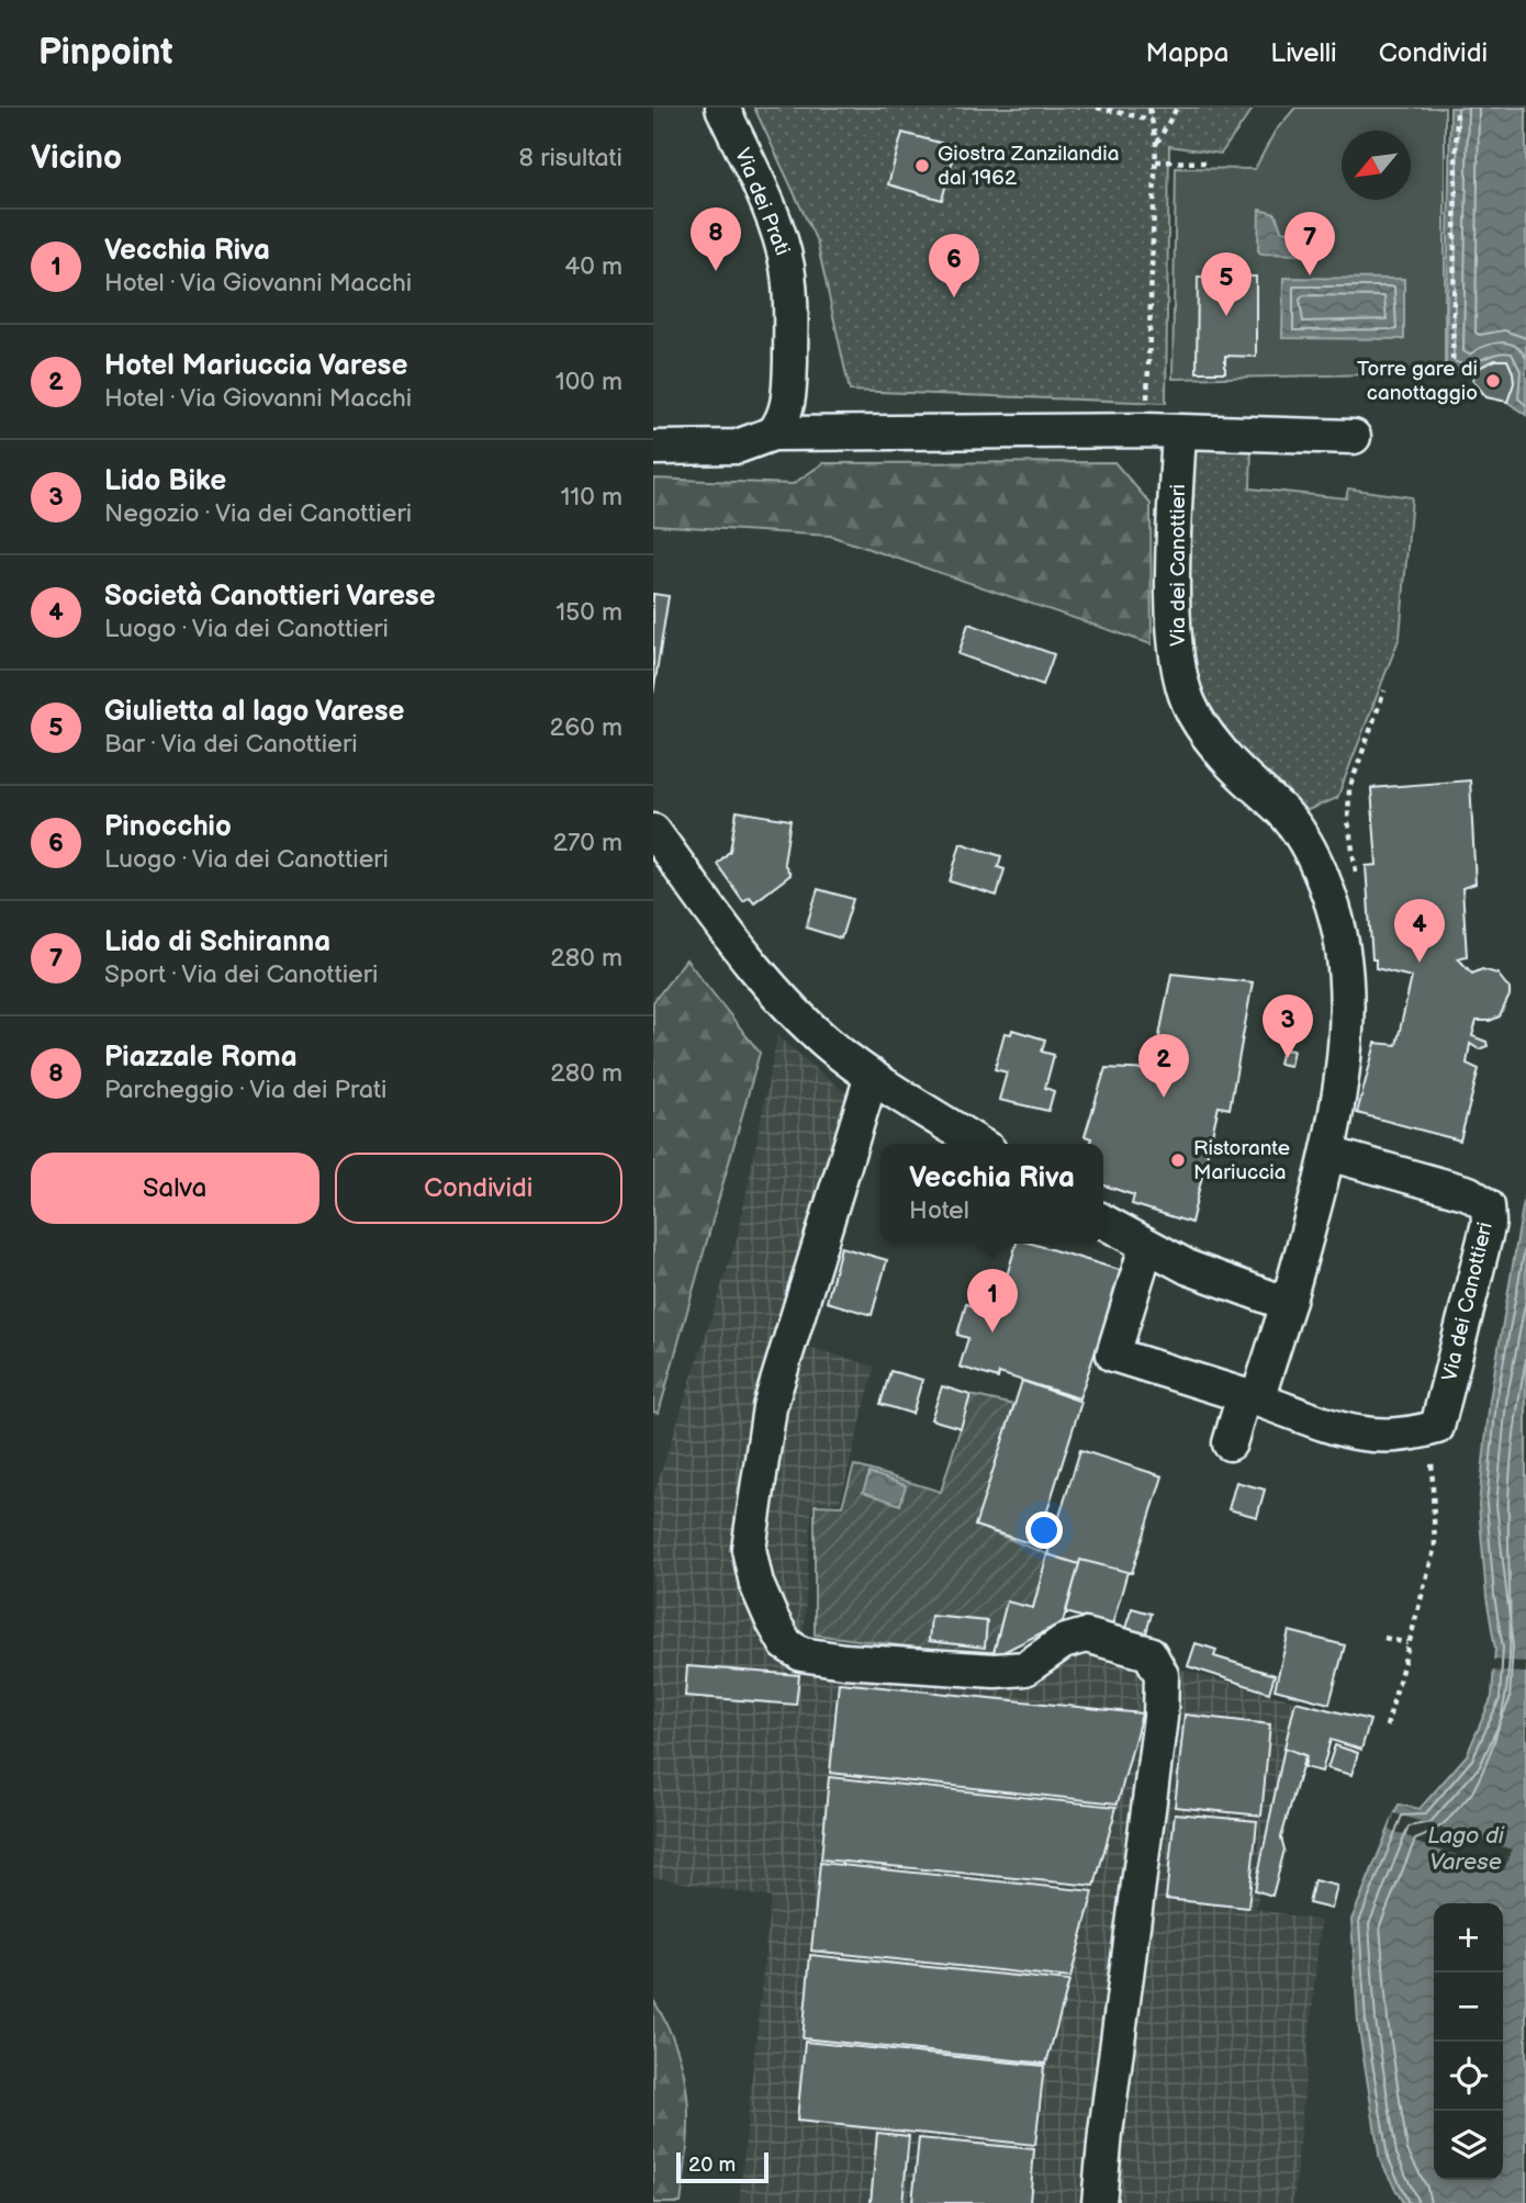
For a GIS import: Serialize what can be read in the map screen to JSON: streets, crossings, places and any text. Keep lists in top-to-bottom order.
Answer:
{
  "streets": {
    "street": ["Via dei Prati", "Via dei Canottieri"]
  },
  "water": ["Lago di Varese"],
  "places": ["Giostra Zanzilandia dal 1962", "Torre gare di canottaggio", "Ristorante Mariuccia"],
  "scale_bar": "20 m",
  "north": "bottom left",
  "page": {
    "header": "Pinpoint",
    "nav": ["Mappa", "Livelli", "Condividi"],
    "heading": ["Vicino", "8 risultati"],
    "list": [
      {
        "mark": "1",
        "name": "Vecchia Riva",
        "note": "Hotel · Via Giovanni Macchi",
        "value": "40 m"
      },
      {
        "mark": "2",
        "name": "Hotel Mariuccia Varese",
        "note": "Hotel · Via Giovanni Macchi",
        "value": "100 m"
      },
      {
        "mark": "3",
        "name": "Lido Bike",
        "note": "Negozio · Via dei Canottieri",
        "value": "110 m"
      },
      {
        "mark": "4",
        "name": "Società Canottieri Varese",
        "note": "Luogo · Via dei Canottieri",
        "value": "150 m"
      },
      {
        "mark": "5",
        "name": "Giulietta al lago Varese",
        "note": "Bar · Via dei Canottieri",
        "value": "260 m"
      },
      {
        "mark": "6",
        "name": "Pinocchio",
        "note": "Luogo · Via dei Canottieri",
        "value": "270 m"
      },
      {
        "mark": "7",
        "name": "Lido di Schiranna",
        "note": "Sport · Via dei Canottieri",
        "value": "280 m"
      },
      {
        "mark": "8",
        "name": "Piazzale Roma",
        "note": "Parcheggio · Via dei Prati",
        "value": "280 m"
      }
    ],
    "pins": [
      "8",
      "7",
      "6",
      "5",
      "4",
      "3",
      "2",
      "1"
    ],
    "buttons": ["Salva", "Condividi"],
    "popup": ["Vecchia Riva", "Hotel"],
    "map_buttons": ["+", "−"],
    "scale": "20 m"
  }
}
